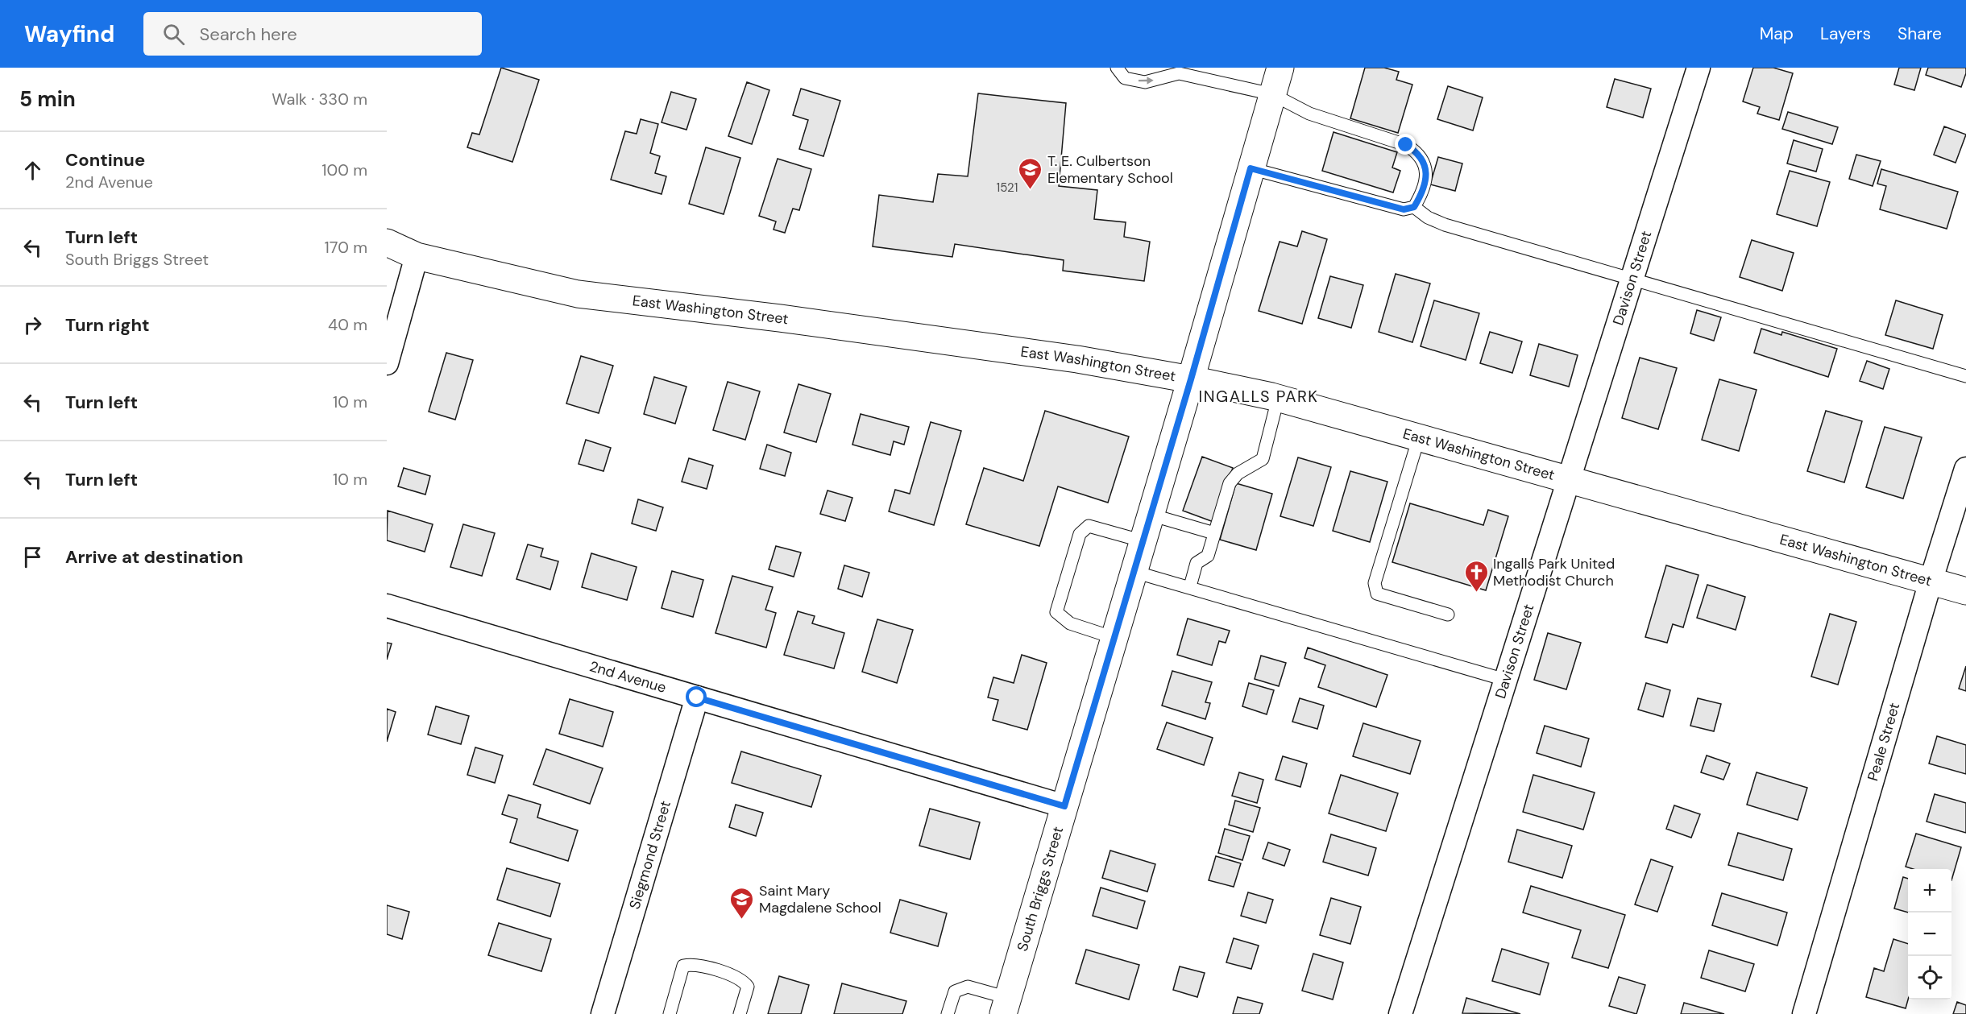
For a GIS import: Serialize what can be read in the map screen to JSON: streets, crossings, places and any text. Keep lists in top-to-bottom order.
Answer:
{
  "streets": {
    "street": [
      "Davison Street",
      "East Washington Street",
      "2nd Avenue",
      "Peale Street",
      "Siegmond Street",
      "South Briggs Street"
    ]
  },
  "crossings": [
    ["Davison Street", "East Washington Street"],
    ["East Washington Street", "Peale Street"],
    ["East Washington Street", "South Briggs Street"],
    ["2nd Avenue", "Siegmond Street"],
    ["2nd Avenue", "South Briggs Street"]
  ],
  "districts": ["INGALLS PARK"],
  "places": {
    "school or university": ["T. E. Culbertson Elementary School", "Saint Mary Magdalene School"],
    "church": ["Ingalls Park United Methodist Church"]
  },
  "house_numbers": ["1521"],
  "page": {
    "header": "Wayfind",
    "search": "Search here",
    "nav": ["Map", "Layers", "Share"],
    "heading": ["5 min", "Walk · 330 m"],
    "list": [
      ["Continue", "2nd Avenue", "100 m"],
      ["Turn left", "South Briggs Street", "170 m"],
      ["Turn right", "40 m"],
      ["Turn left", "10 m"],
      ["Turn left", "10 m"],
      "Arrive at destination"
    ],
    "map_buttons": ["+", "−"]
  }
}
